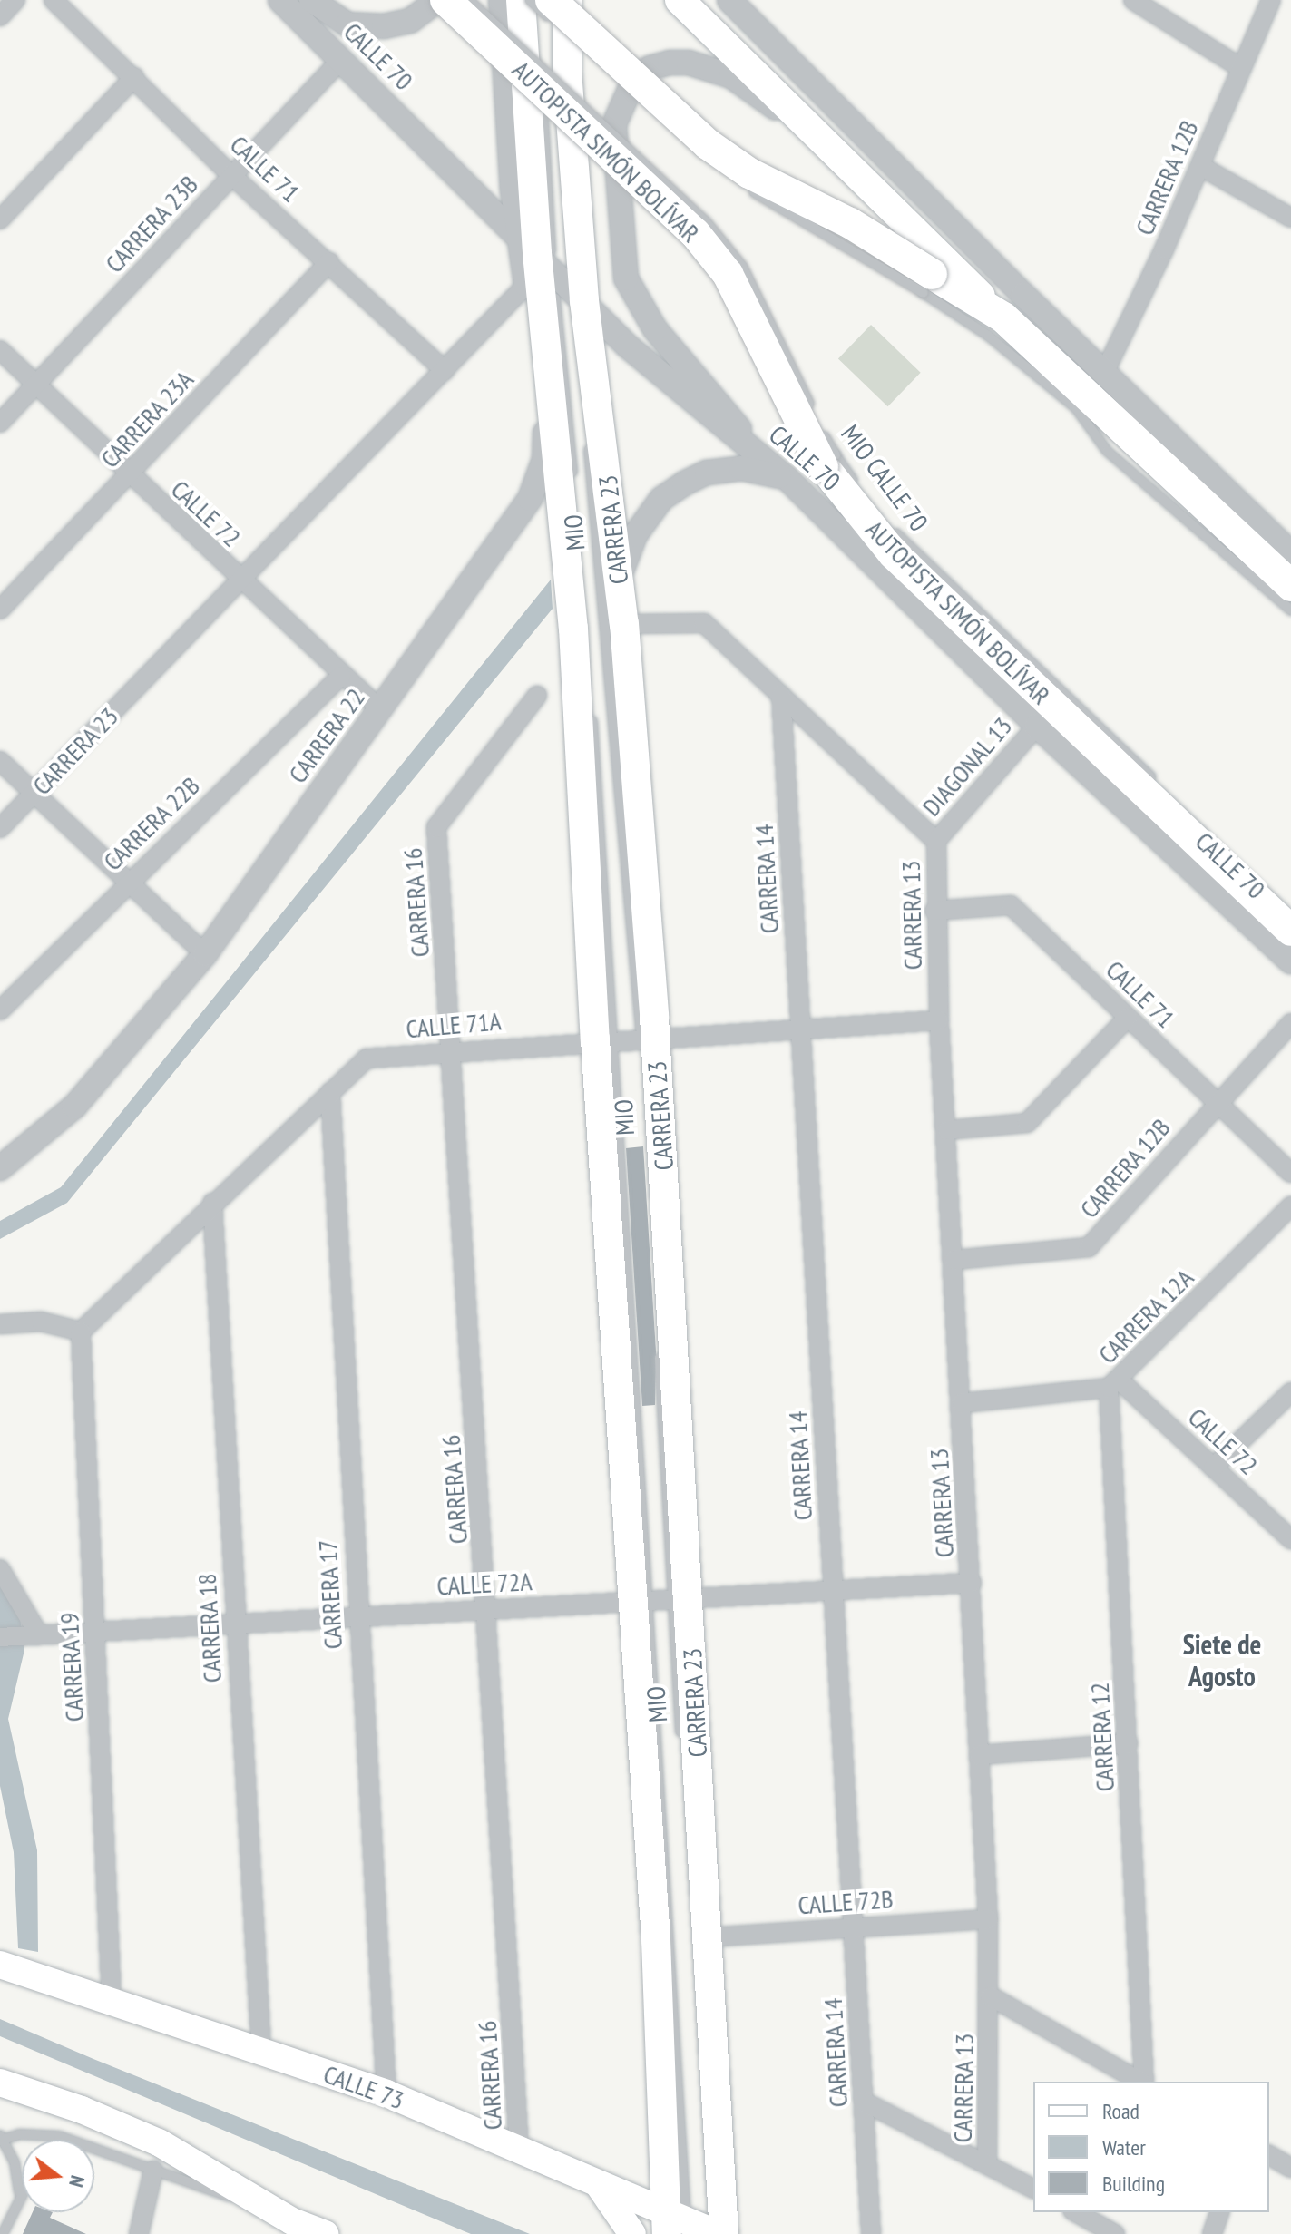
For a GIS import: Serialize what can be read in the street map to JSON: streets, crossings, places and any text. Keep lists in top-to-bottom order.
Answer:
{
  "streets": {
    "highway": ["AUTOPISTA SIMÓN BOLÍVAR"],
    "main road": ["CARRERA 23", "CALLE 73"],
    "street": [
      "CALLE 70",
      "CALLE 71",
      "CARRERA 12B",
      "CARRERA 23B",
      "CARRERA 23A",
      "CALLE 72",
      "CARRERA 22",
      "DIAGONAL 13",
      "CARRERA 22B",
      "CARRERA 14",
      "CARRERA 16",
      "CARRERA 13",
      "CALLE 71A",
      "CARRERA 12A",
      "CALLE 72A",
      "CARRERA 17",
      "CARRERA 18",
      "CARRERA 19",
      "CARRERA 12",
      "CALLE 72B"
    ],
    "lane": ["MIO CALLE 70", "MIO"]
  },
  "crossings": [
    ["CALLE 70", "CARRERA 23B"],
    ["CALLE 70", "CARRERA 23"],
    ["CALLE 70", "MIO"],
    ["CALLE 70", "CARRERA 22"],
    ["CALLE 70", "DIAGONAL 13"],
    ["AUTOPISTA SIMÓN BOLÍVAR", "MIO CALLE 70"],
    ["CALLE 71", "CARRERA 12B"],
    ["CALLE 71", "CARRERA 23B"],
    ["CALLE 71", "CARRERA 23A"],
    ["CALLE 71", "CARRERA 23"],
    ["CALLE 71", "CARRERA 13"],
    ["CARRERA 12B", "CARRERA 13"],
    ["CARRERA 23B", "CALLE 72"],
    ["CARRERA 23A", "CALLE 72"],
    ["CALLE 72", "CARRERA 23"],
    ["CALLE 72", "CARRERA 22"],
    ["CALLE 72", "CARRERA 22B"],
    ["CALLE 72", "CARRERA 12A"],
    ["CALLE 72", "CARRERA 12"],
    ["CARRERA 23", "MIO"],
    ["CARRERA 23", "CARRERA 22"],
    ["CARRERA 23", "CALLE 71A"],
    ["CARRERA 23", "CALLE 72A"],
    ["CARRERA 23", "CALLE 72B"],
    ["CARRERA 23", "CALLE 73"],
    ["MIO", "CARRERA 22"],
    ["MIO", "CALLE 71A"],
    ["MIO", "CALLE 72A"],
    ["DIAGONAL 13", "CARRERA 13"],
    ["CARRERA 14", "CALLE 71A"],
    ["CARRERA 14", "CALLE 72A"],
    ["CARRERA 14", "CALLE 72B"],
    ["CARRERA 16", "CALLE 71A"],
    ["CARRERA 16", "CALLE 72A"],
    ["CARRERA 16", "CALLE 73"],
    ["CARRERA 13", "CALLE 71A"],
    ["CARRERA 13", "CARRERA 12A"],
    ["CARRERA 13", "CALLE 72A"],
    ["CARRERA 13", "CALLE 72B"],
    ["CALLE 71A", "CARRERA 17"],
    ["CALLE 71A", "CARRERA 18"],
    ["CALLE 71A", "CARRERA 19"],
    ["CARRERA 12A", "CARRERA 12"],
    ["CALLE 72A", "CARRERA 17"],
    ["CALLE 72A", "CARRERA 18"],
    ["CALLE 72A", "CARRERA 19"],
    ["CARRERA 17", "CALLE 73"],
    ["CARRERA 18", "CALLE 73"],
    ["CARRERA 19", "CALLE 73"]
  ],
  "districts": ["Siete de Agosto"],
  "legend": ["Road", "Water", "Building"],
  "north": "right"
}
